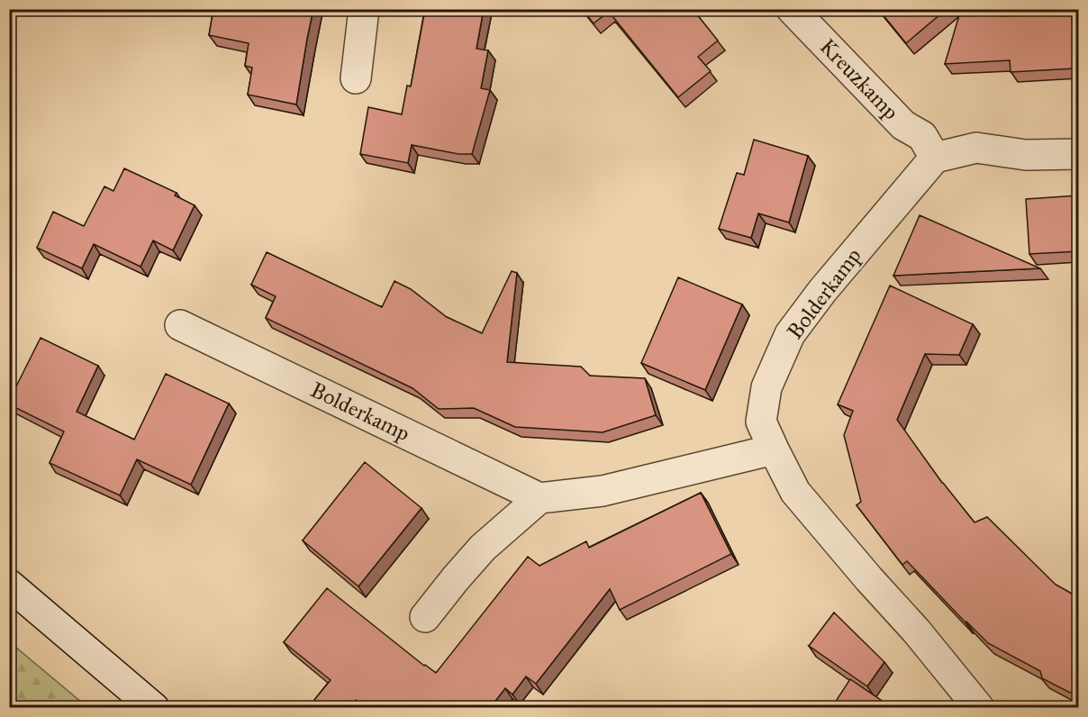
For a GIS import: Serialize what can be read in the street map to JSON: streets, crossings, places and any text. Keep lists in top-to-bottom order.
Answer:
{
  "streets": {
    "street": ["Kreuzkamp", "Bolderkamp"]
  },
  "crossings": [
    ["Kreuzkamp", "Bolderkamp"]
  ]
}
